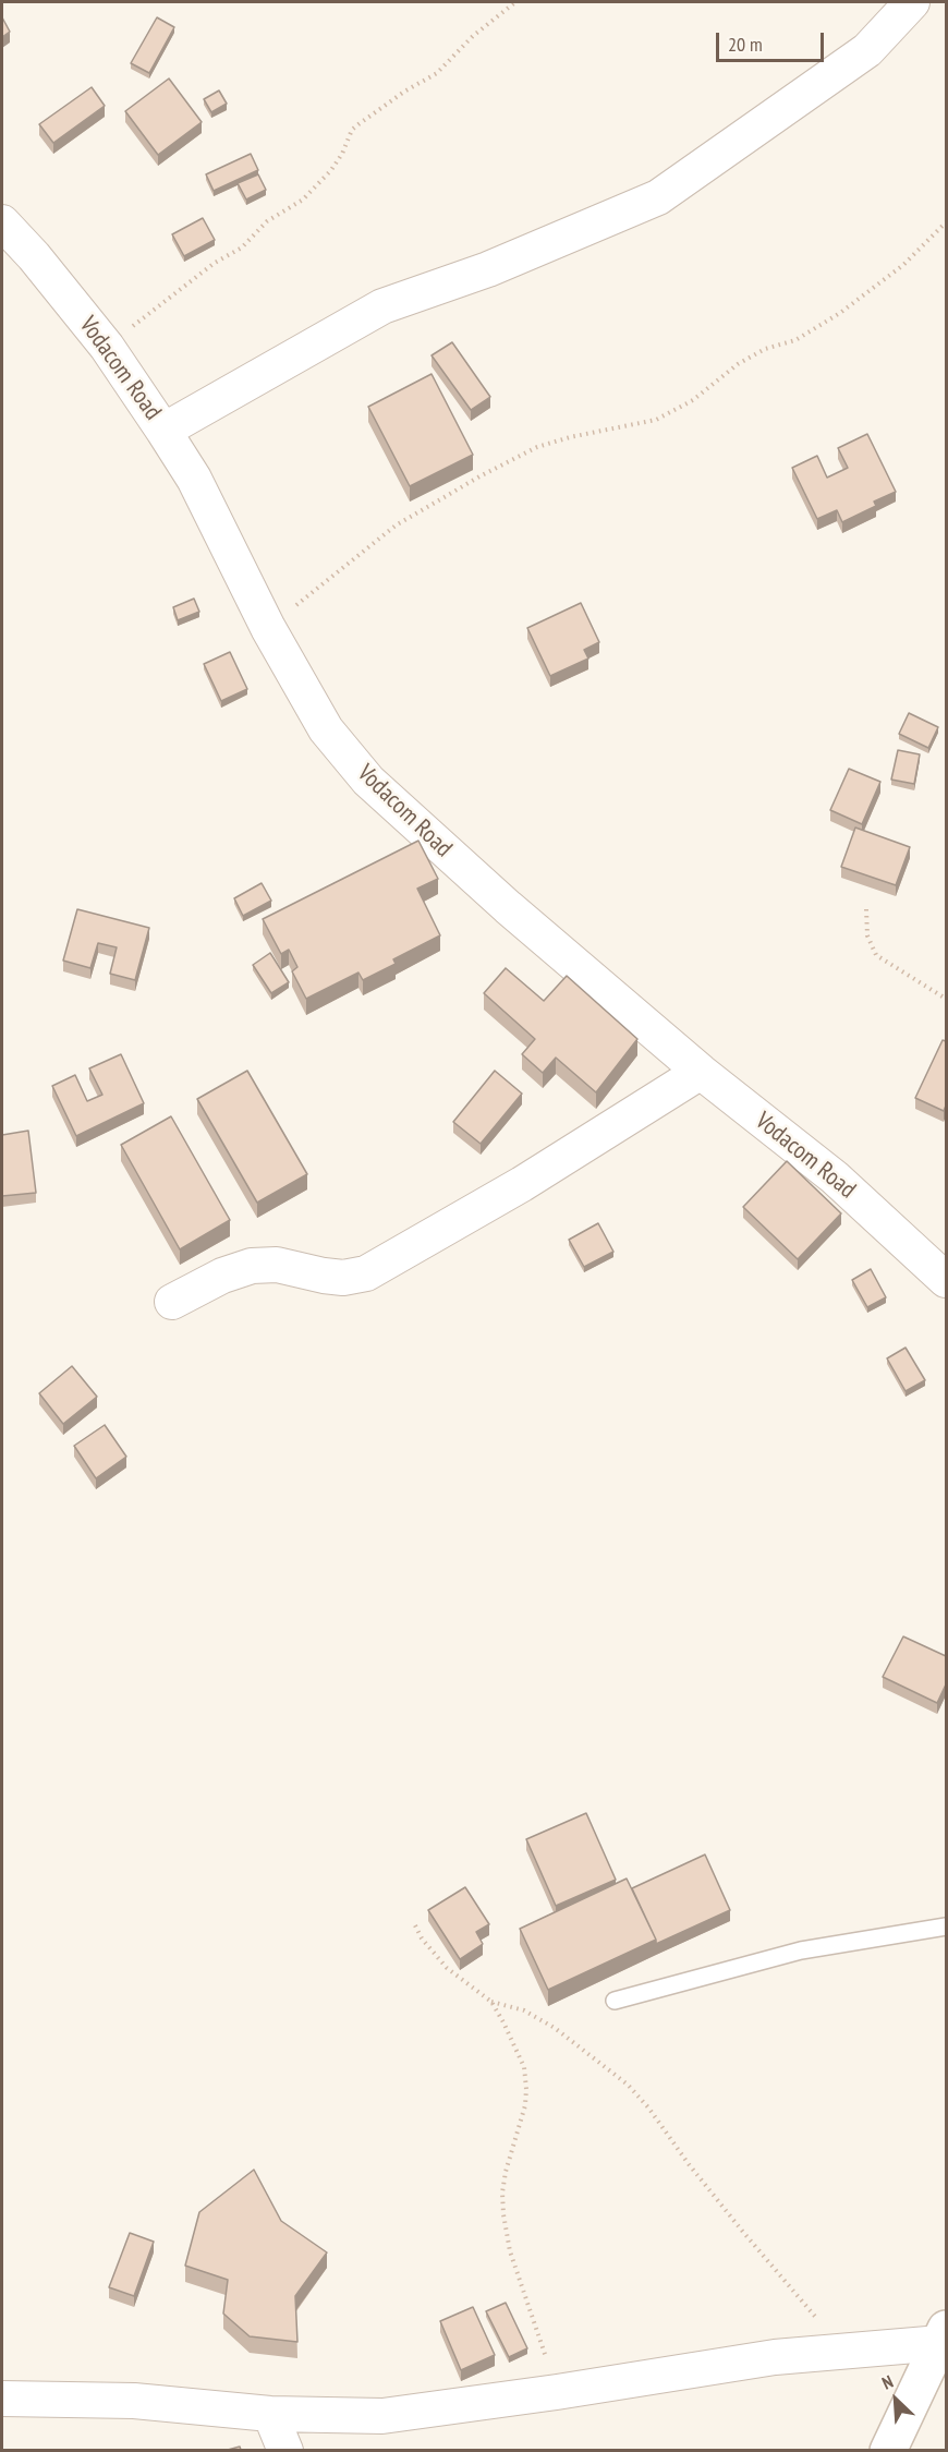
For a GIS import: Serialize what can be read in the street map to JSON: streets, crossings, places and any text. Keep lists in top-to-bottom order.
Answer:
{
  "streets": {
    "street": ["Vodacom Road"]
  },
  "scale_bar": "20 m",
  "north": "top left"
}
